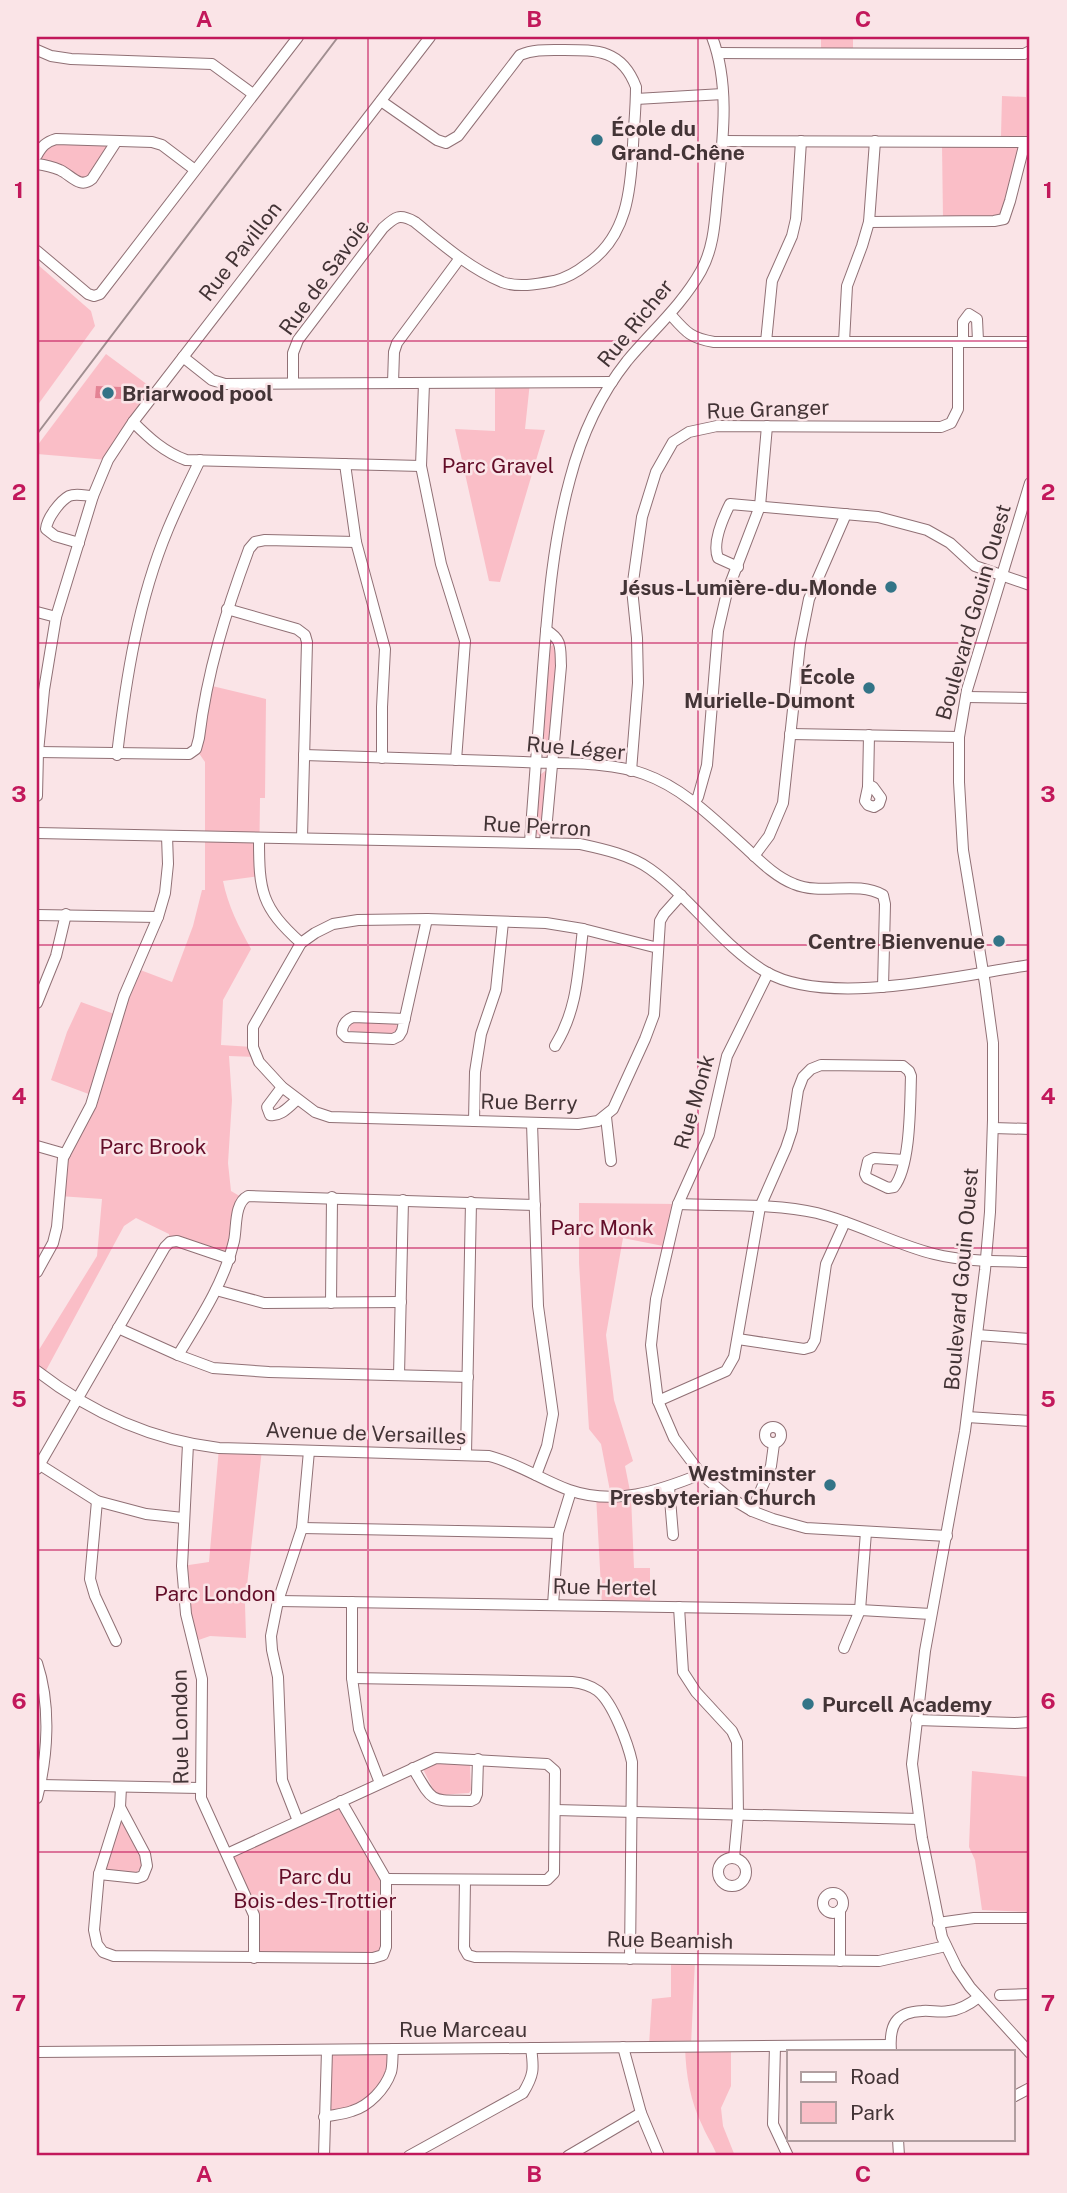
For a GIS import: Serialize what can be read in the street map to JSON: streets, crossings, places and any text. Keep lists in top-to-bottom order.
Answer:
{
  "streets": {
    "street": [
      "Rue Pavillon",
      "Rue de Savoie",
      "Rue Richer",
      "Rue Granger",
      "Boulevard Gouin Ouest",
      "Rue Léger",
      "Rue Perron",
      "Rue Berry",
      "Rue Monk",
      "Avenue de Versailles",
      "Rue Hertel",
      "Rue London",
      "Rue Beamish",
      "Rue Marceau"
    ]
  },
  "crossings": [
    ["Rue Pavillon", "Rue de Savoie"],
    ["Rue Richer", "Rue Léger"],
    ["Rue Richer", "Rue Perron"],
    ["Rue Granger", "Rue Léger"],
    ["Boulevard Gouin Ouest", "Rue Perron"],
    ["Boulevard Gouin Ouest", "Rue Monk"],
    ["Boulevard Gouin Ouest", "Rue Hertel"],
    ["Boulevard Gouin Ouest", "Rue Beamish"],
    ["Rue Léger", "Rue Perron"],
    ["Rue Perron", "Rue Berry"],
    ["Rue Perron", "Rue Monk"],
    ["Rue Monk", "Avenue de Versailles"],
    ["Avenue de Versailles", "Rue London"]
  ],
  "parks": [
    "Parc Gravel",
    "Parc Brook",
    "Parc Monk",
    "Parc London",
    "Parc du Bois-des-Trottier"
  ],
  "places": [
    "École du Grand-Chêne",
    "Briarwood pool",
    "Jésus-Lumière-du-Monde",
    "École Murielle-Dumont",
    "Centre Bienvenue",
    "Westminster Presbyterian Church",
    "Purcell Academy"
  ],
  "legend": ["Road", "Park"],
  "grid": {
    "columns": ["A", "B", "C"],
    "rows": [
      "1",
      "2",
      "3",
      "4",
      "5",
      "6",
      "7"
    ]
  }
}
